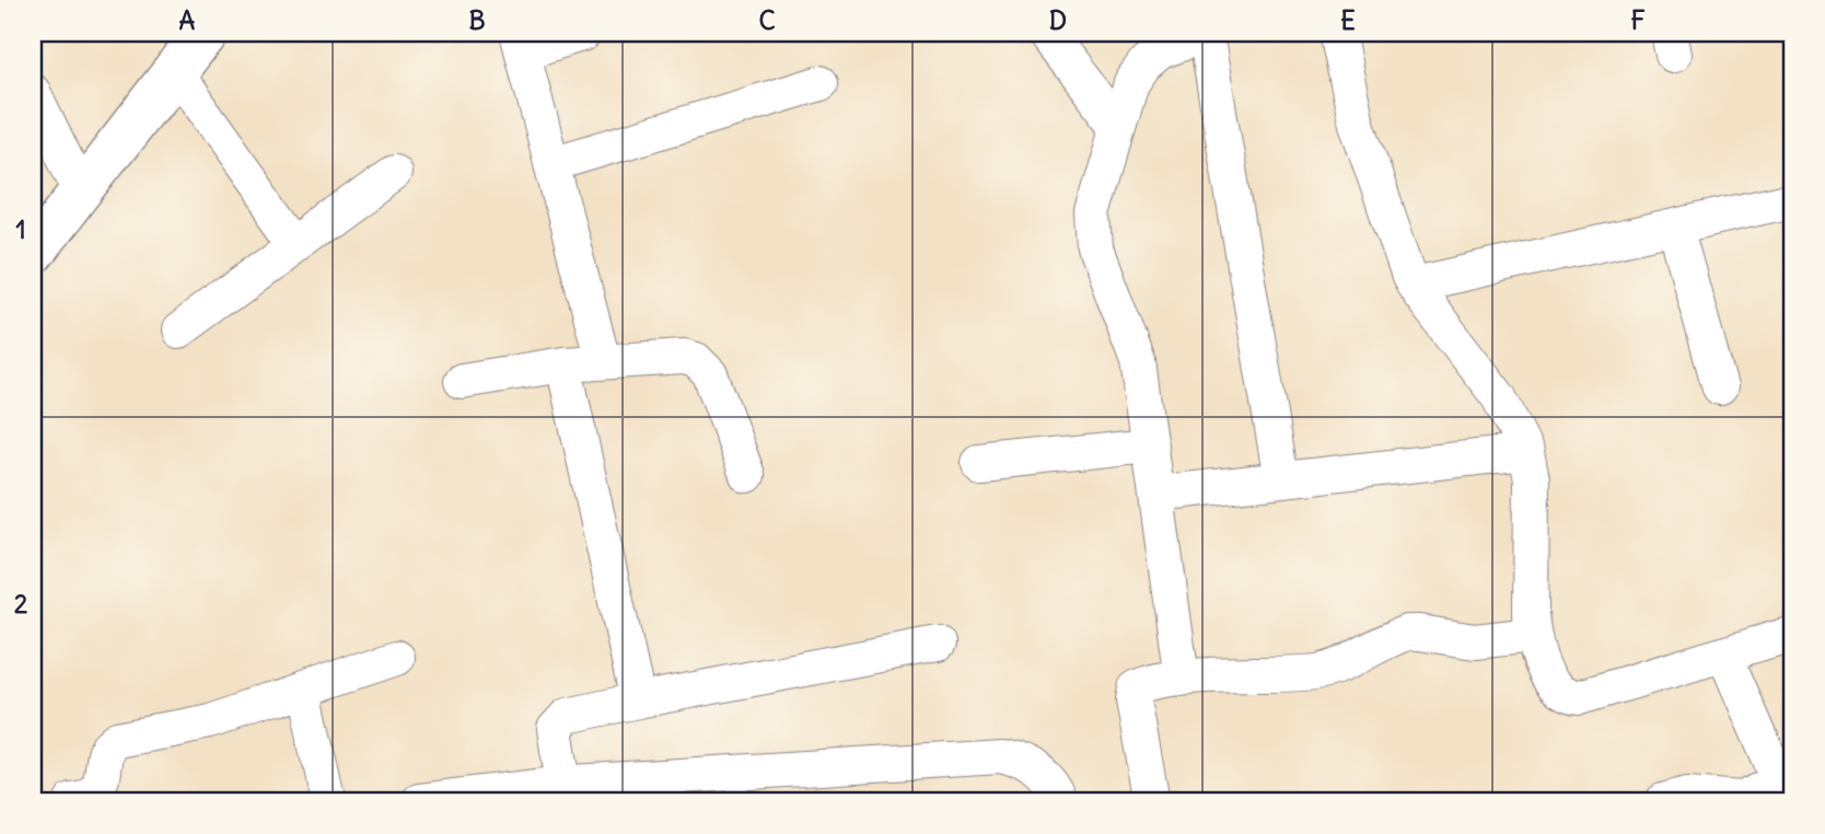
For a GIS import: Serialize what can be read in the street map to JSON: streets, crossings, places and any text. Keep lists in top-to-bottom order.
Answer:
{
  "grid": {
    "columns": [
      "A",
      "B",
      "C",
      "D",
      "E",
      "F"
    ],
    "rows": ["1", "2"]
  }
}
